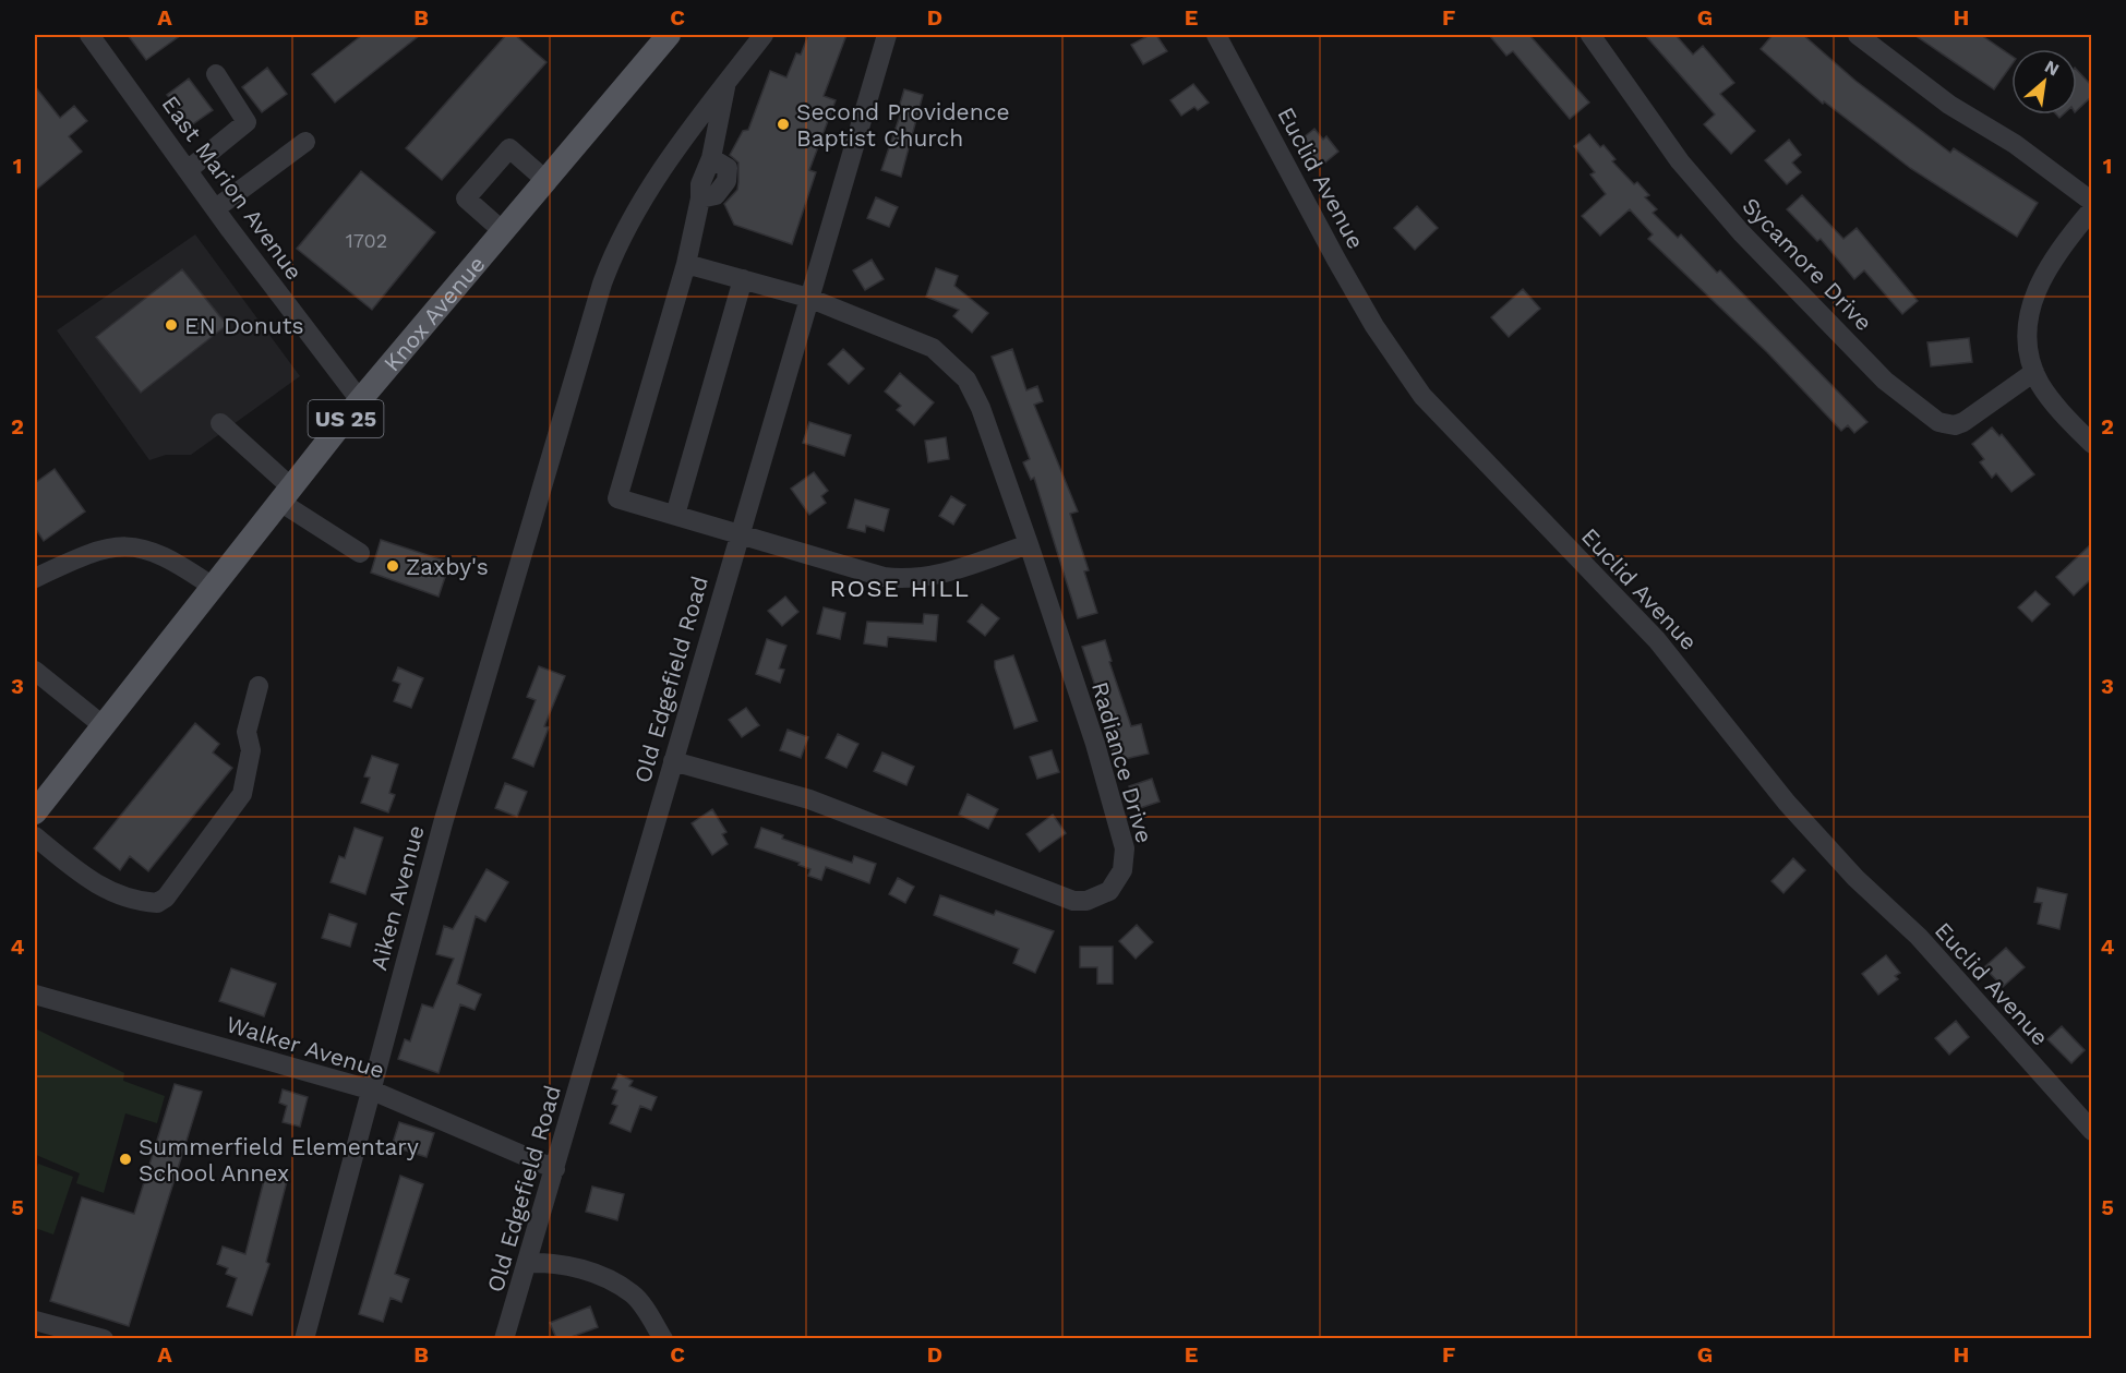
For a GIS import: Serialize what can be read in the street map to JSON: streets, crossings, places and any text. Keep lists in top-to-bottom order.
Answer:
{
  "streets": {
    "main road": ["Knox Avenue", "US 25"],
    "street": [
      "Euclid Avenue",
      "East Marion Avenue",
      "Sycamore Drive",
      "Old Edgefield Road",
      "Radiance Drive",
      "Aiken Avenue",
      "Walker Avenue"
    ]
  },
  "crossings": [
    ["East Marion Avenue", "Knox Avenue"],
    ["Old Edgefield Road", "Radiance Drive"],
    ["Old Edgefield Road", "Walker Avenue"],
    ["Aiken Avenue", "Walker Avenue"]
  ],
  "districts": ["ROSE HILL"],
  "places": [
    "Second Providence Baptist Church",
    "EN Donuts",
    "Zaxby's",
    "Summerfield Elementary School Annex"
  ],
  "house_numbers": ["1702"],
  "north": "top right",
  "grid": {
    "columns": [
      "A",
      "B",
      "C",
      "D",
      "E",
      "F",
      "G",
      "H"
    ],
    "rows": [
      "1",
      "2",
      "3",
      "4",
      "5"
    ]
  }
}
